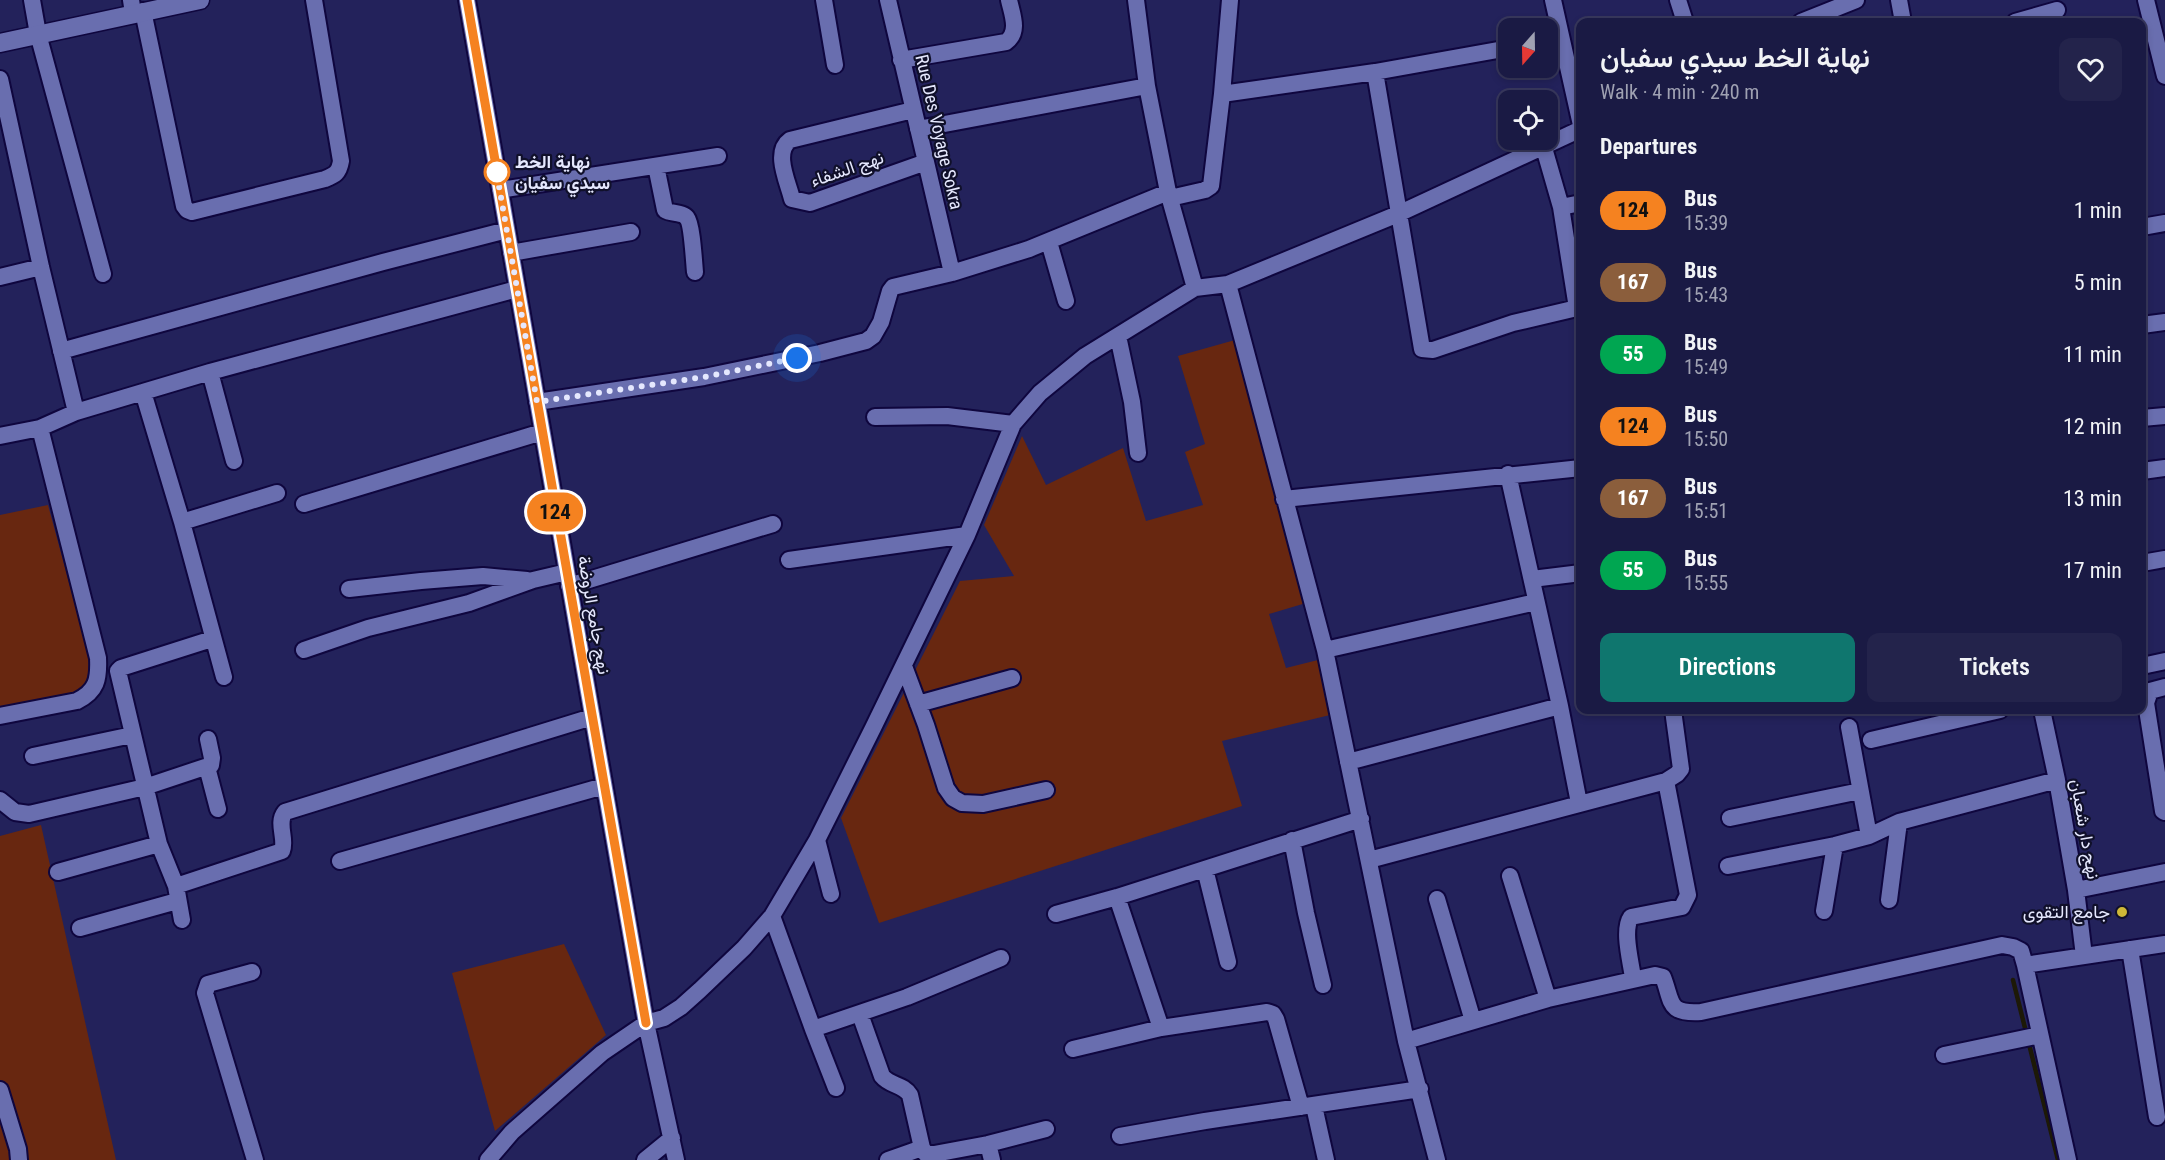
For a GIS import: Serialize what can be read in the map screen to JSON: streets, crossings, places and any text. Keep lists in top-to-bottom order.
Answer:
{
  "streets": {
    "street": [
      "Rue Des Voyage Sokra",
      "نهج الشفاء",
      "نهج جامع الروضة",
      "نهج دار شعبان"
    ]
  },
  "crossings": [
    ["Rue Des Voyage Sokra", "نهج الشفاء"]
  ],
  "places": ["نهاية الخط سيدي سفيان", "جامع التقوى"],
  "lines": ["bus line 124"],
  "north": "bottom",
  "page": {
    "on_map": "124",
    "heading": [
      ["نهاية الخط سيدي سفيان", "Walk · 4 min · 240 m"],
      "Departures"
    ],
    "list": [
      {
        "mark": "124",
        "name": "Bus",
        "note": "15:39",
        "value": "1 min"
      },
      {
        "mark": "167",
        "name": "Bus",
        "note": "15:43",
        "value": "5 min"
      },
      {
        "mark": "55",
        "name": "Bus",
        "note": "15:49",
        "value": "11 min"
      },
      {
        "mark": "124",
        "name": "Bus",
        "note": "15:50",
        "value": "12 min"
      },
      {
        "mark": "167",
        "name": "Bus",
        "note": "15:51",
        "value": "13 min"
      },
      {
        "mark": "55",
        "name": "Bus",
        "note": "15:55",
        "value": "17 min"
      }
    ],
    "buttons": ["Directions", "Tickets"]
  }
}
